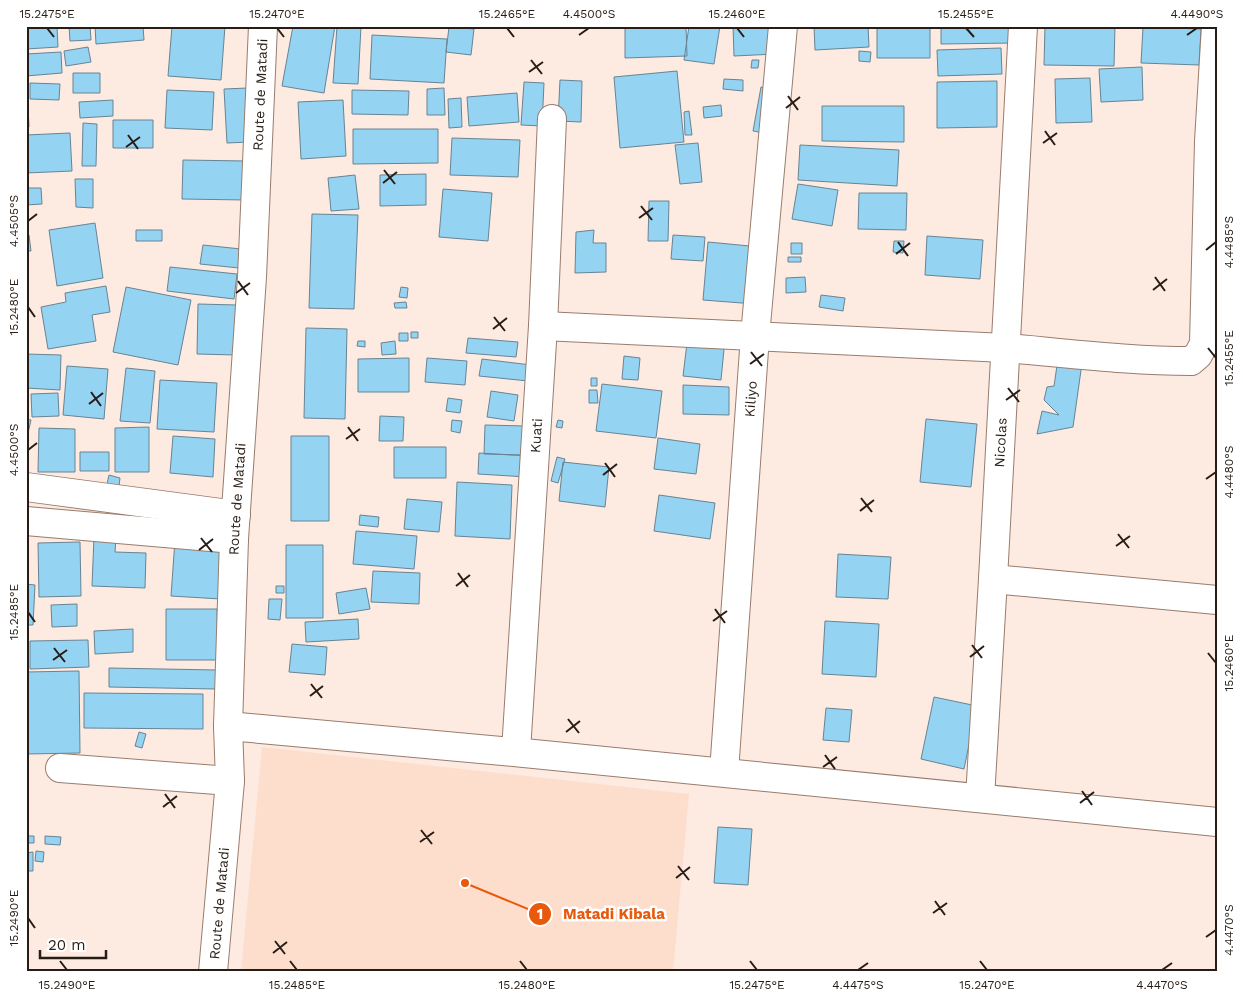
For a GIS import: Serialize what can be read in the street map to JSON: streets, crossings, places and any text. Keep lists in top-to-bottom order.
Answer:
{
  "streets": {
    "main road": [
      "Route de Matadi",
      "Kiliyo",
      "Kuati",
      "Nicolas"
    ]
  },
  "places": ["Matadi Kibala"],
  "scale_bar": "20 m",
  "coordinates": [
    "15.2475°E",
    "15.2470°E",
    "15.2465°E",
    "4.4500°S",
    "15.2460°E",
    "15.2455°E",
    "4.4490°S",
    "4.4505°S",
    "4.4485°S",
    "15.2480°E",
    "4.4480°S",
    "15.2485°E",
    "15.2490°E",
    "4.4470°S",
    "4.4475°S"
  ]
}
